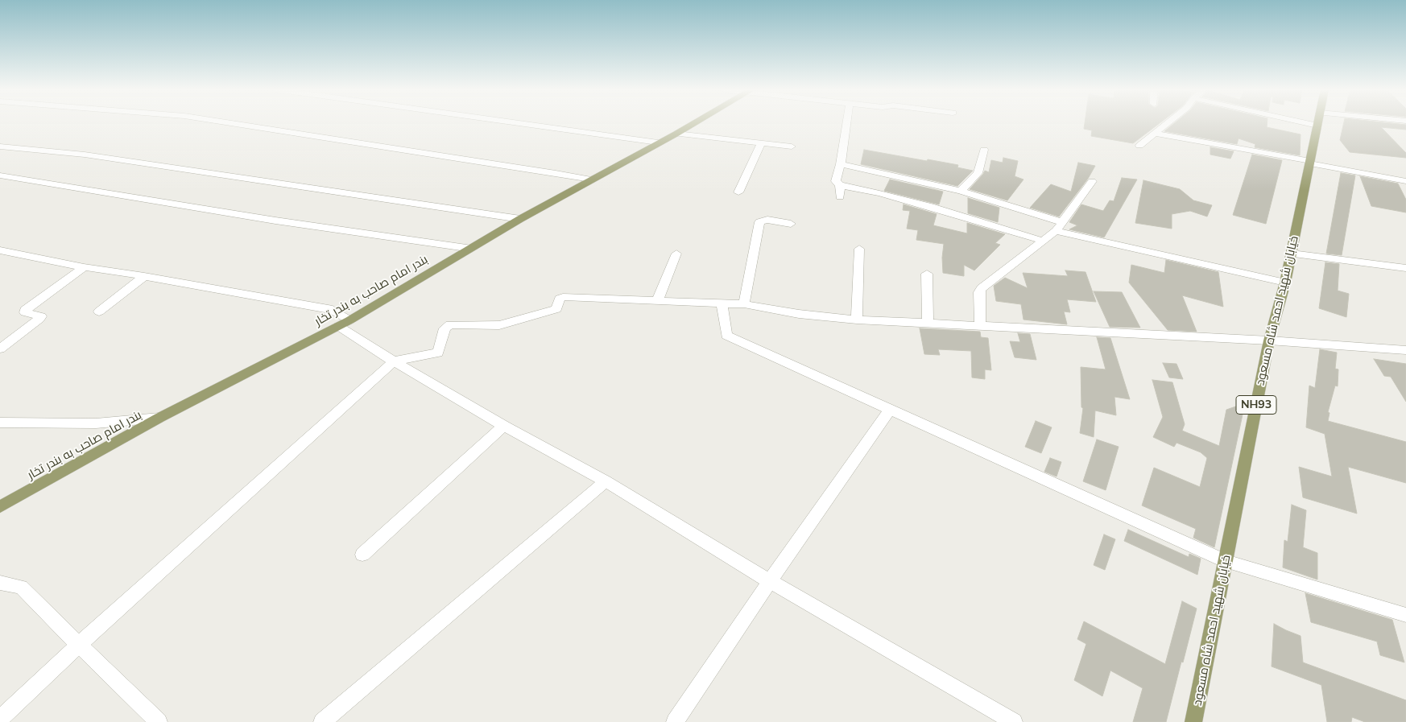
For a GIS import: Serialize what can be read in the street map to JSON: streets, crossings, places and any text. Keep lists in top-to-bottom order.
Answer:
{
  "streets": {
    "main road": ["بندر امام صاحب به بندر تخار", "خیابان شهید احمد شاه مسعود", "NH93"]
  }
}
